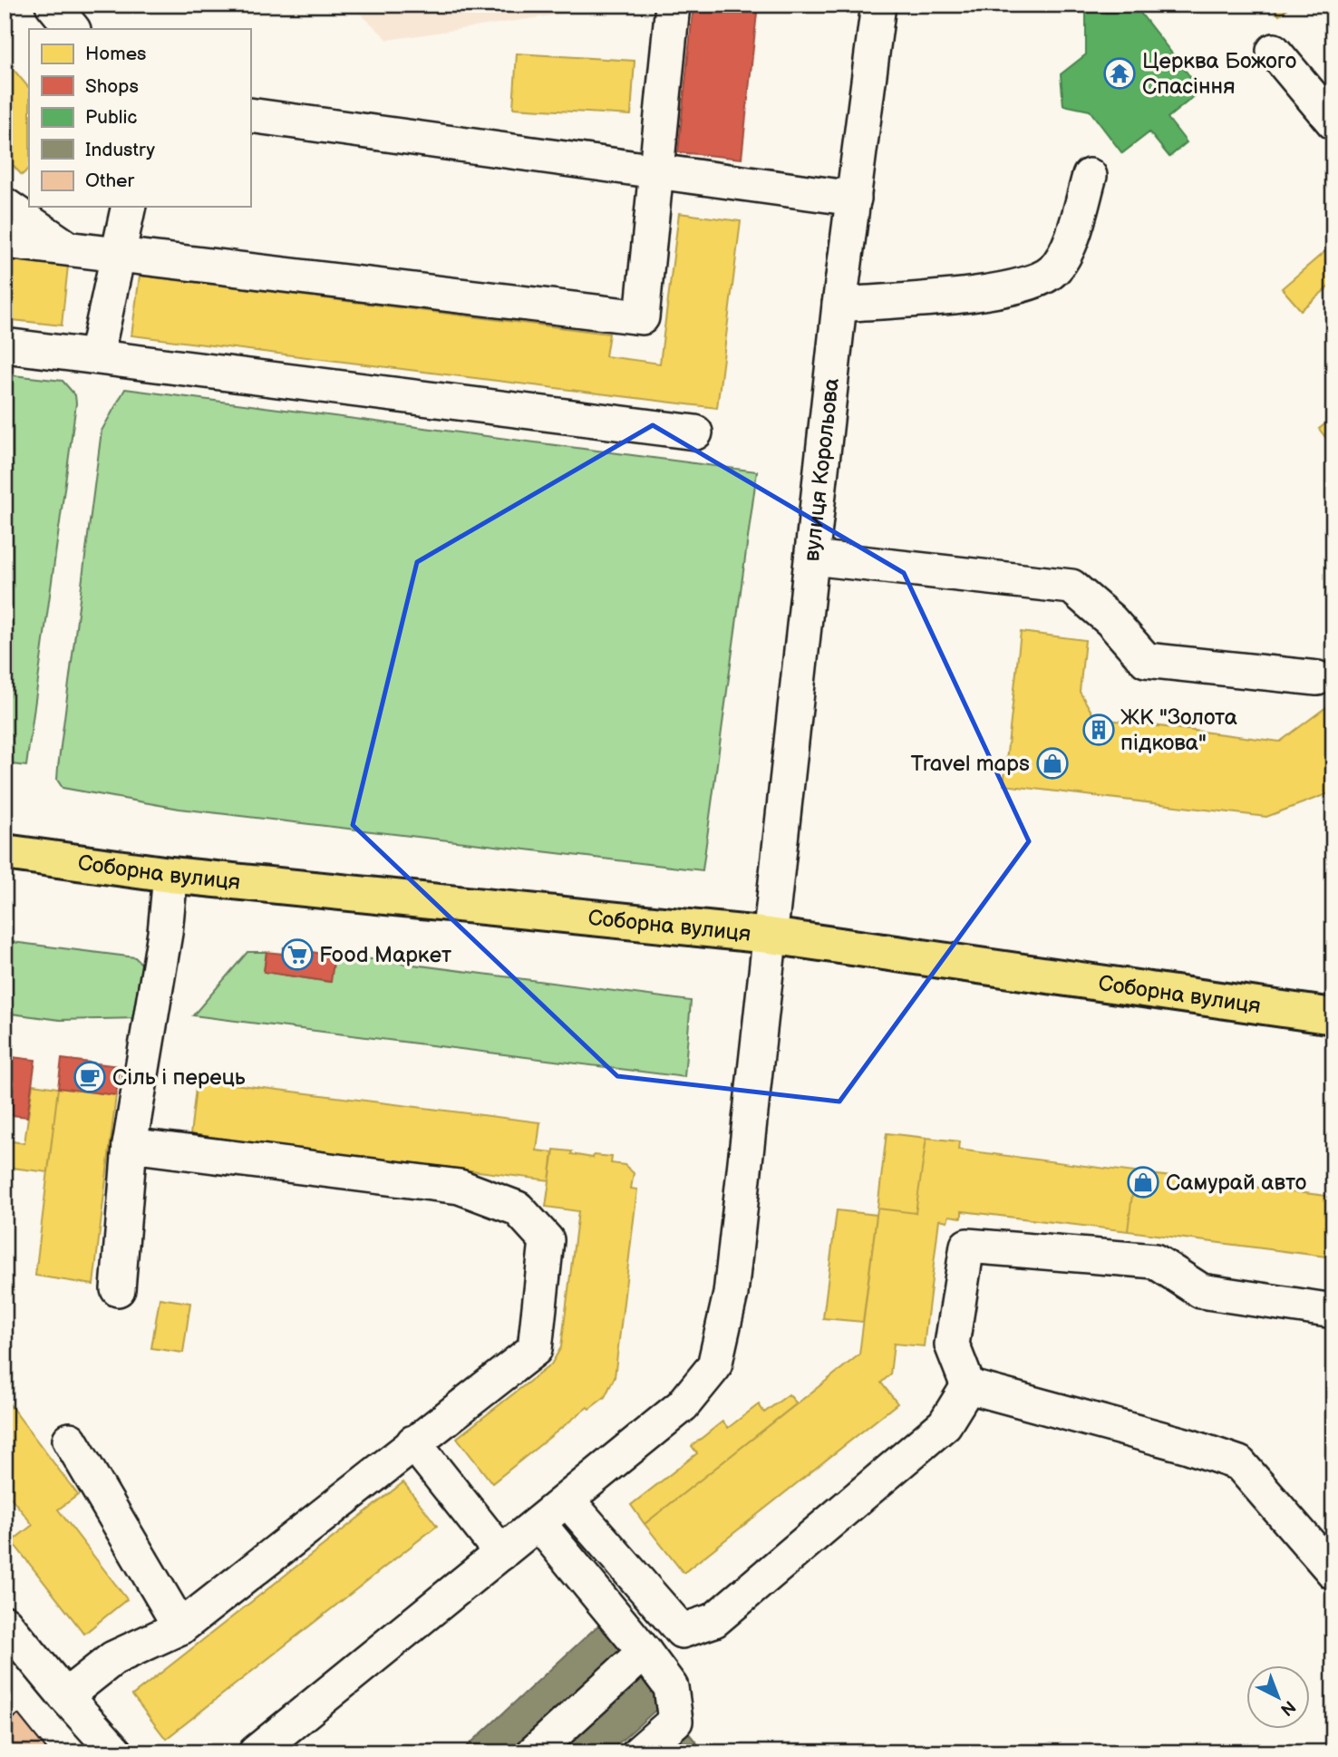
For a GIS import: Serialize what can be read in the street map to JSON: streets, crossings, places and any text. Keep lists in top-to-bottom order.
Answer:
{
  "streets": {
    "main road": ["Соборна вулиця"],
    "street": ["вулиця Корольова"]
  },
  "crossings": [
    ["вулиця Корольова", "Соборна вулиця"]
  ],
  "places": {
    "temple": ["Церква Божого Спасіння"],
    "building": ["ЖК \"Золота підкова\""],
    "shop": ["Travel maps", "Самурай авто"],
    "supermarket": ["Food Маркет"],
    "cafe": ["Сіль і перець"]
  },
  "legend": [
    "Homes",
    "Shops",
    "Public",
    "Industry",
    "Other"
  ],
  "north": "bottom right"
}
